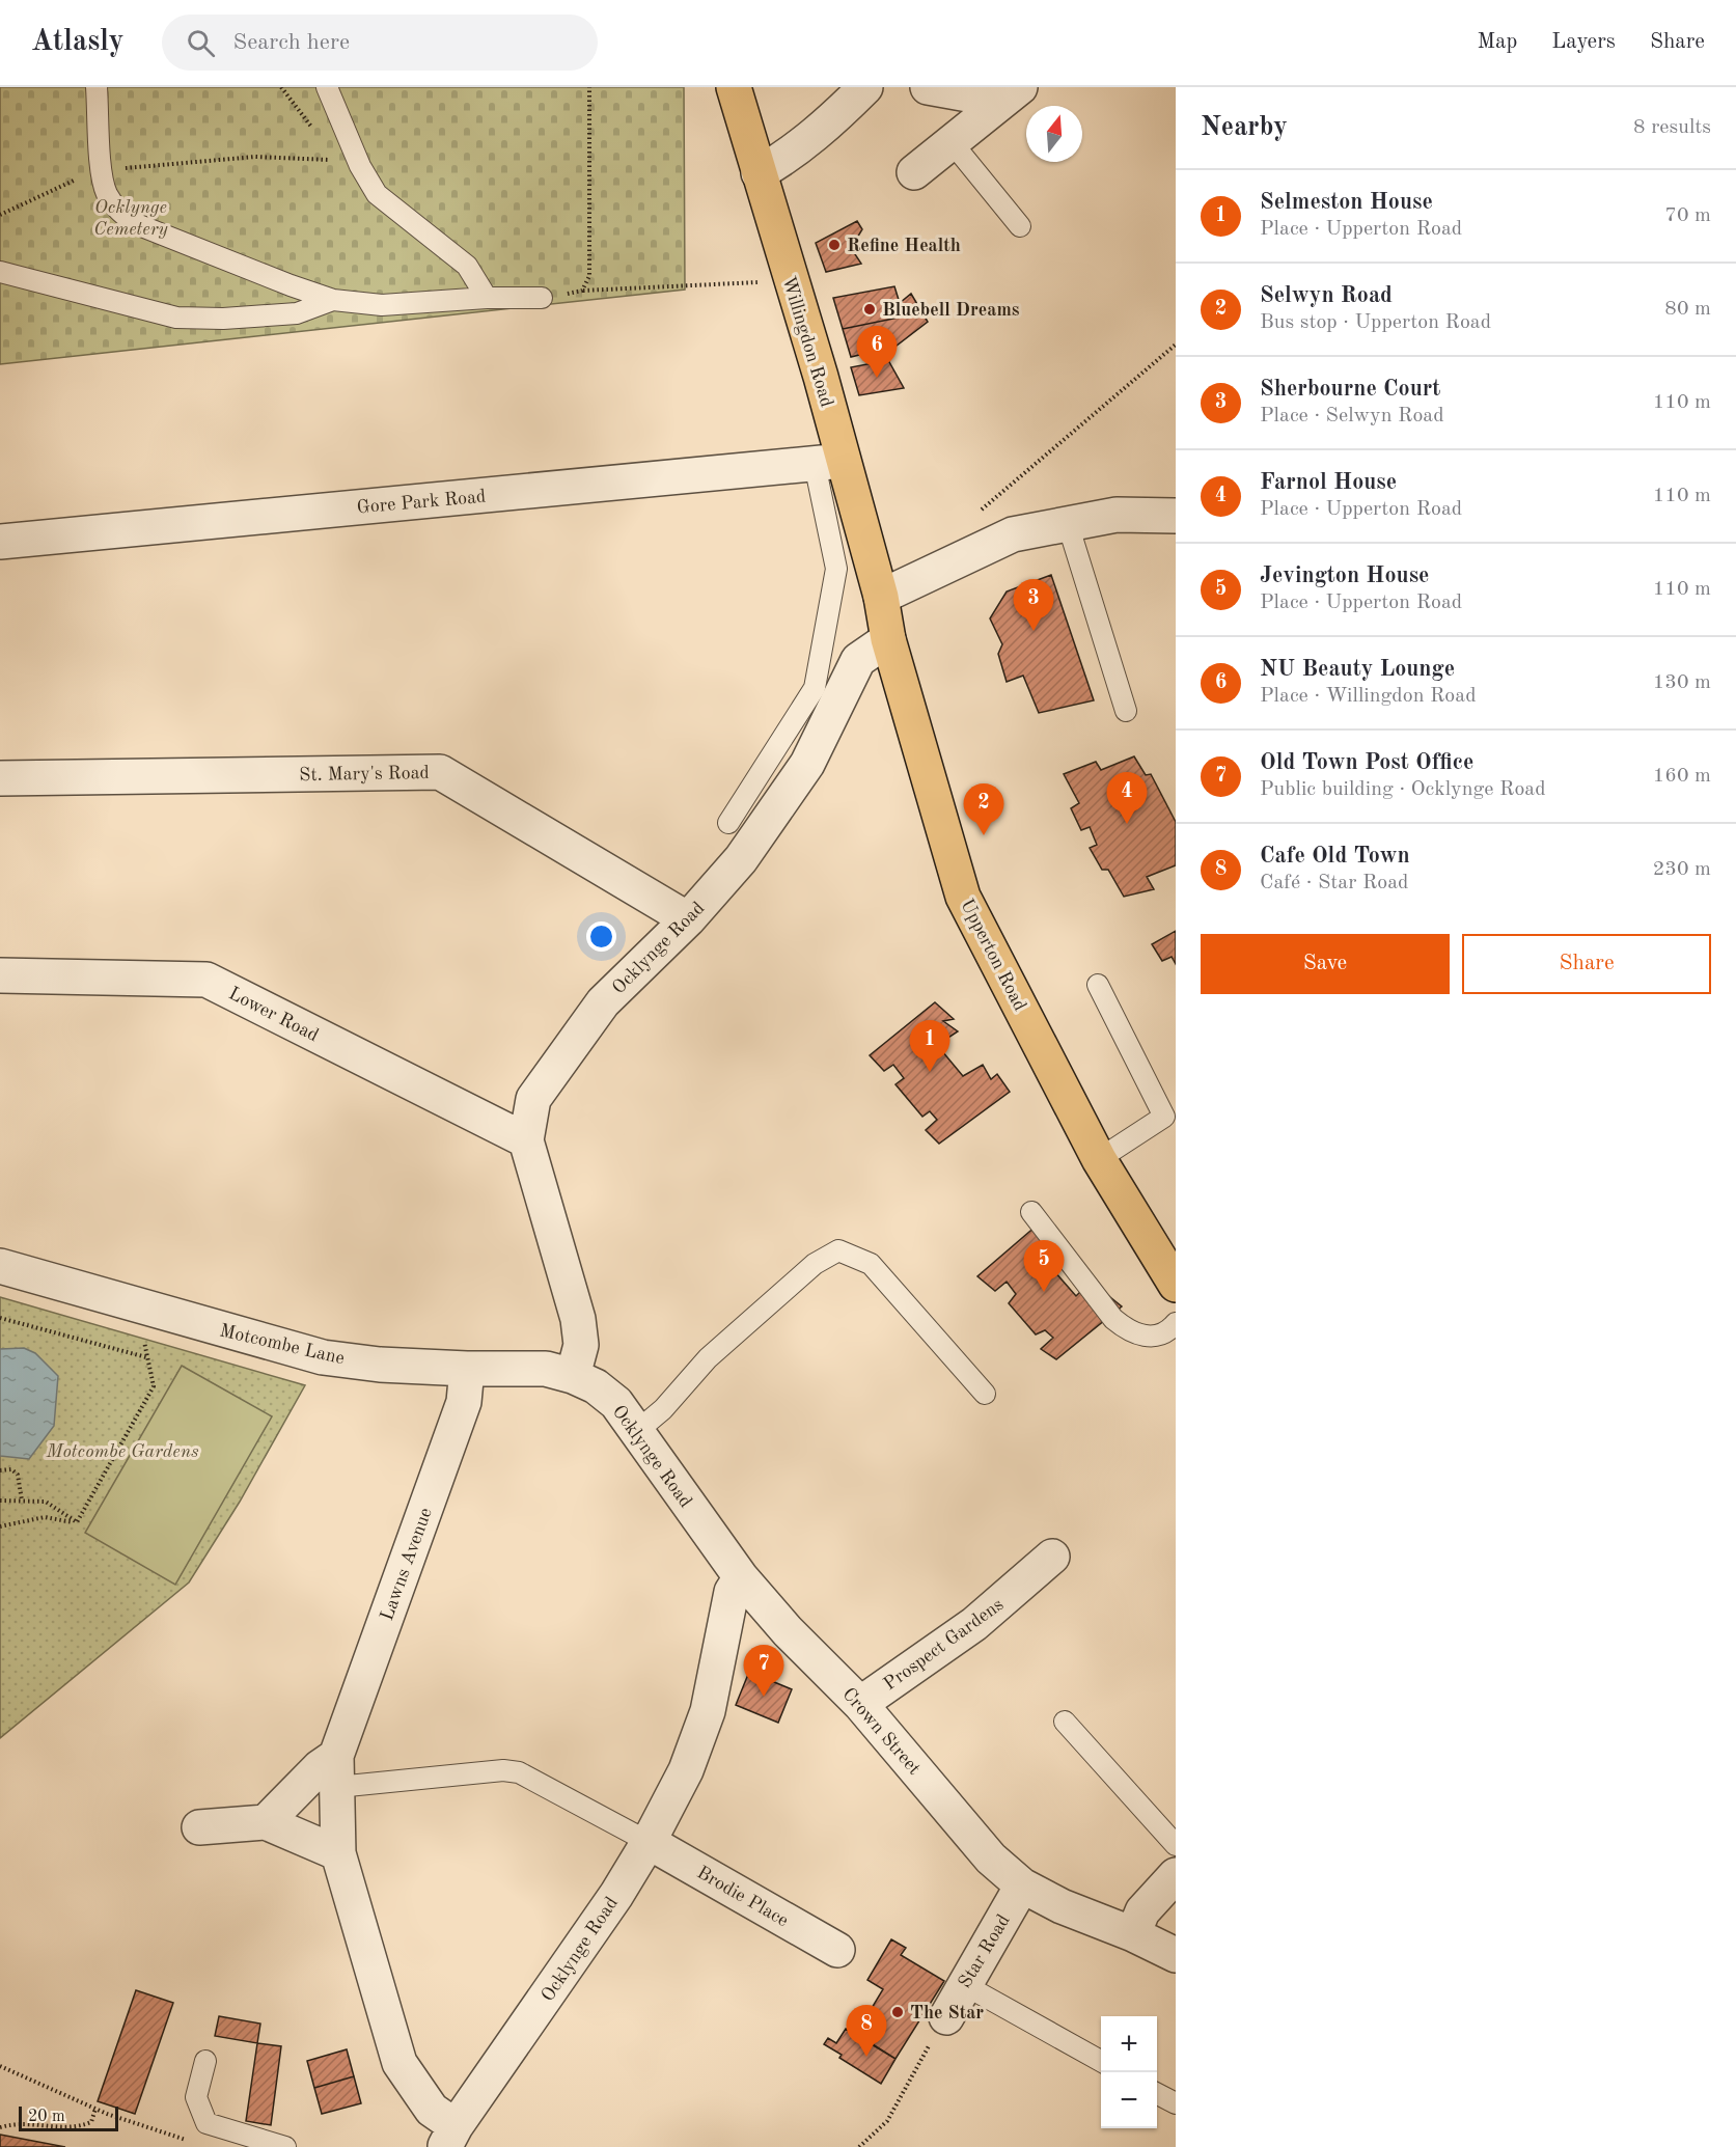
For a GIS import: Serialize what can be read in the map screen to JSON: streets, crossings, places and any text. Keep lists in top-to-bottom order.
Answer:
{
  "streets": {
    "main road": ["Willingdon Road", "Upperton Road"],
    "street": [
      "Gore Park Road",
      "St. Mary's Road",
      "Ocklynge Road",
      "Lower Road",
      "Motcombe Lane",
      "Lawns Avenue",
      "Prospect Gardens",
      "Crown Street",
      "Brodie Place",
      "Star Road"
    ]
  },
  "crossings": [
    ["Willingdon Road", "Gore Park Road"],
    ["Willingdon Road", "Upperton Road"],
    ["St. Mary's Road", "Ocklynge Road"],
    ["Ocklynge Road", "Upperton Road"],
    ["Ocklynge Road", "Lower Road"],
    ["Ocklynge Road", "Motcombe Lane"],
    ["Ocklynge Road", "Lawns Avenue"],
    ["Ocklynge Road", "Crown Street"],
    ["Ocklynge Road", "Brodie Place"],
    ["Motcombe Lane", "Lawns Avenue"],
    ["Prospect Gardens", "Crown Street"],
    ["Crown Street", "Star Road"]
  ],
  "parks": ["Ocklynge Cemetery", "Motcombe Gardens"],
  "places": ["Refine Health", "Bluebell Dreams", "The Star"],
  "scale_bar": "20 m",
  "north": "top",
  "page": {
    "header": "Atlasly",
    "search": "Search here",
    "nav": ["Map", "Layers", "Share"],
    "heading": ["Nearby", "8 results"],
    "list": [
      {
        "mark": "1",
        "name": "Selmeston House",
        "note": "Place · Upperton Road",
        "value": "70 m"
      },
      {
        "mark": "2",
        "name": "Selwyn Road",
        "note": "Bus stop · Upperton Road",
        "value": "80 m"
      },
      {
        "mark": "3",
        "name": "Sherbourne Court",
        "note": "Place · Selwyn Road",
        "value": "110 m"
      },
      {
        "mark": "4",
        "name": "Farnol House",
        "note": "Place · Upperton Road",
        "value": "110 m"
      },
      {
        "mark": "5",
        "name": "Jevington House",
        "note": "Place · Upperton Road",
        "value": "110 m"
      },
      {
        "mark": "6",
        "name": "NU Beauty Lounge",
        "note": "Place · Willingdon Road",
        "value": "130 m"
      },
      {
        "mark": "7",
        "name": "Old Town Post Office",
        "note": "Public building · Ocklynge Road",
        "value": "160 m"
      },
      {
        "mark": "8",
        "name": "Cafe Old Town",
        "note": "Café · Star Road",
        "value": "230 m"
      }
    ],
    "pins": [
      "6",
      "3",
      "4",
      "2",
      "1",
      "5",
      "7",
      "8"
    ],
    "buttons": ["Save", "Share"],
    "map_buttons": ["+", "−"],
    "scale": "20 m"
  }
}
